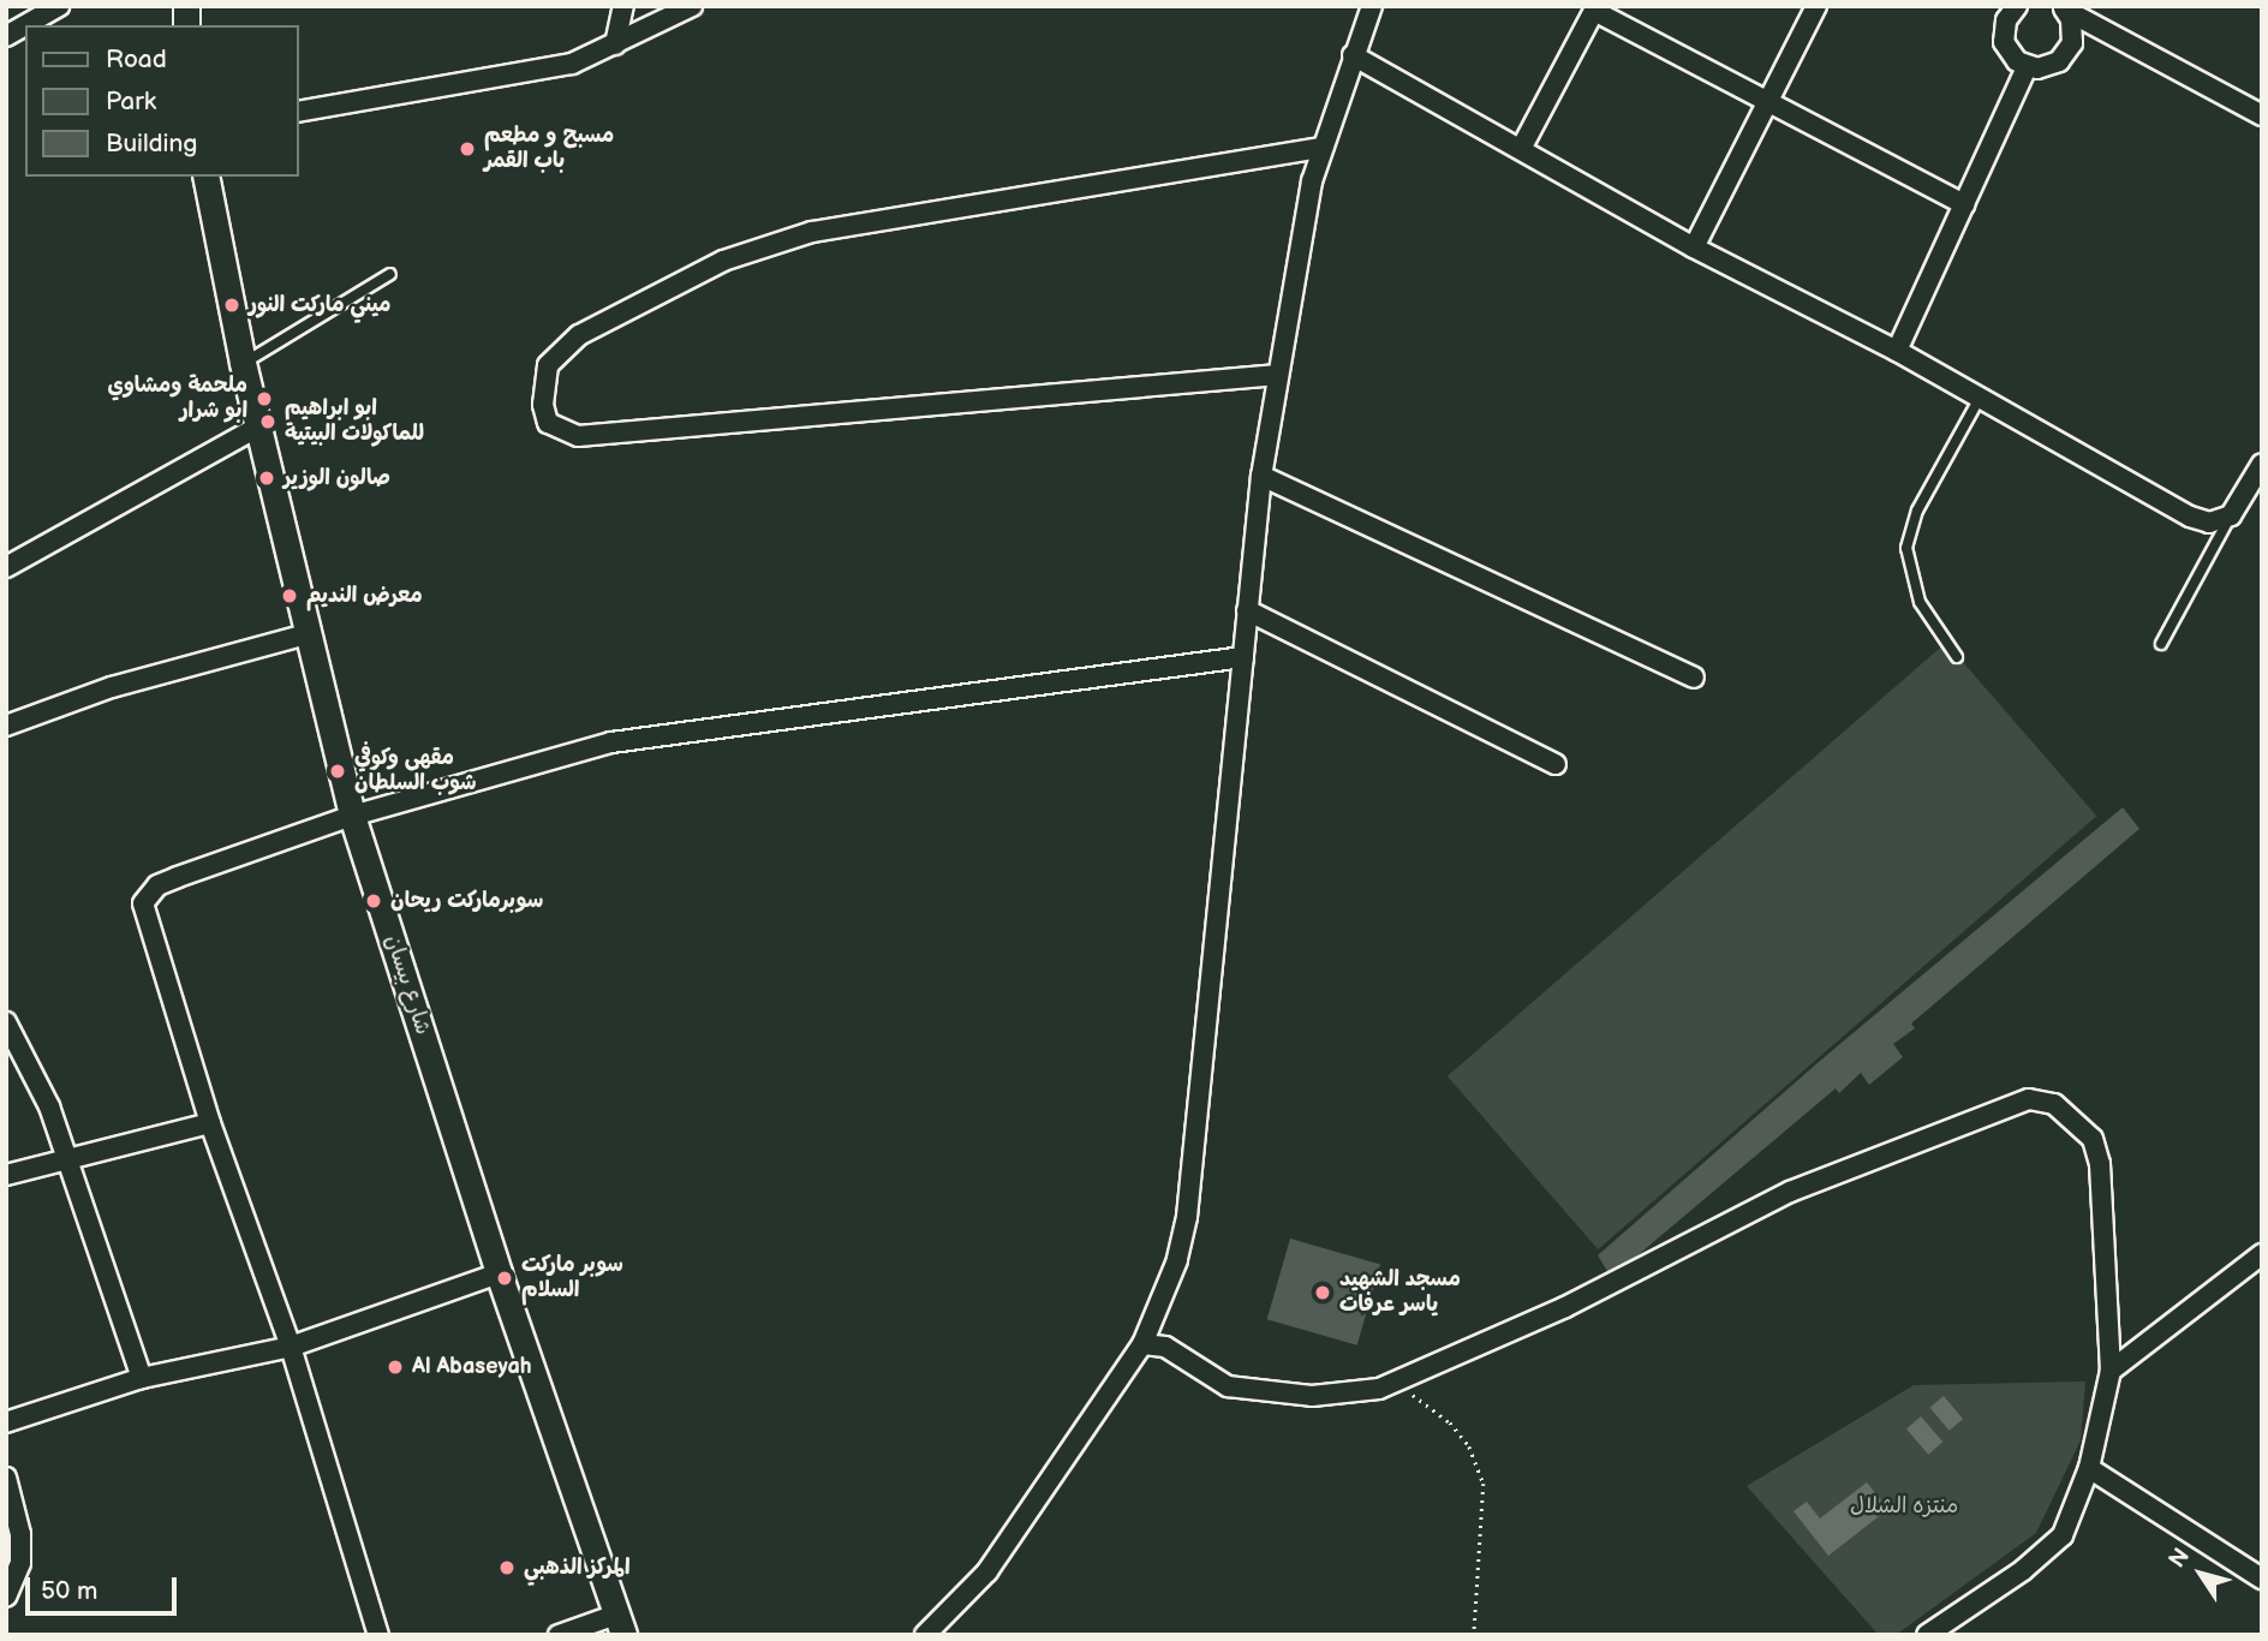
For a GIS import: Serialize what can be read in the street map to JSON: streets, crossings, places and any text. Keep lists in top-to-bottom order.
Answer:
{
  "streets": {
    "street": ["شارع بيسان"]
  },
  "parks": ["منتزه الشلال"],
  "places": [
    "مسبح و مطعم باب القمر",
    "ميني ماركت النور",
    "ملحمة ومشاوي ابو شرار",
    "ابو ابراهيم للماكولات البيتية",
    "صالون الوزير",
    "معرض النديم",
    "مقهى وكوفي شوب السلطان",
    "سوبرماركت ريحان",
    "سوبر ماركت السلام",
    "مسجد الشهيد ياسر عرفات",
    "Al Abaseyah",
    "المركز الذهبي"
  ],
  "legend": ["Road", "Park", "Building"],
  "scale_bar": "50 m",
  "north": "top left"
}
